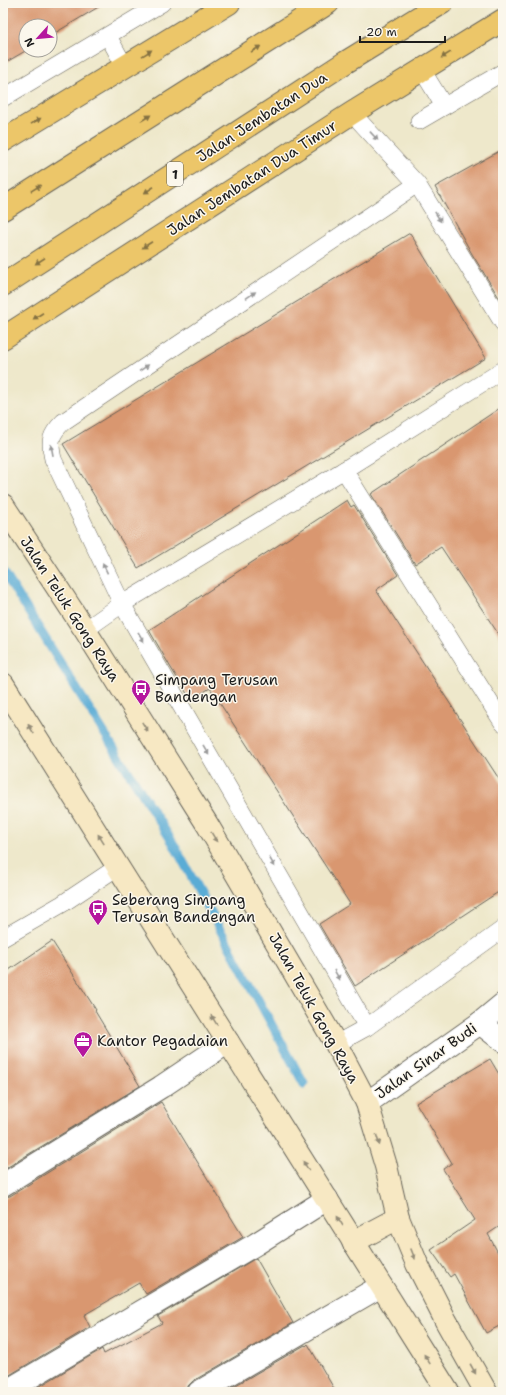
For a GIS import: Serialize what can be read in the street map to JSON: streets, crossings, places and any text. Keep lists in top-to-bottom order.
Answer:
{
  "streets": {
    "main road": [
      "Jalan Jembatan Dua",
      "1",
      "Jalan Jembatan Dua Timur",
      "Jalan Teluk Gong Raya"
    ],
    "street": ["Jalan Sinar Budi"]
  },
  "crossings": [
    ["Jalan Teluk Gong Raya", "Jalan Sinar Budi"]
  ],
  "places": {
    "bus stop": ["Simpang Terusan Bandengan", "Seberang Simpang Terusan Bandengan"],
    "office": ["Kantor Pegadaian"]
  },
  "scale_bar": "20 m",
  "north": "bottom left"
}
